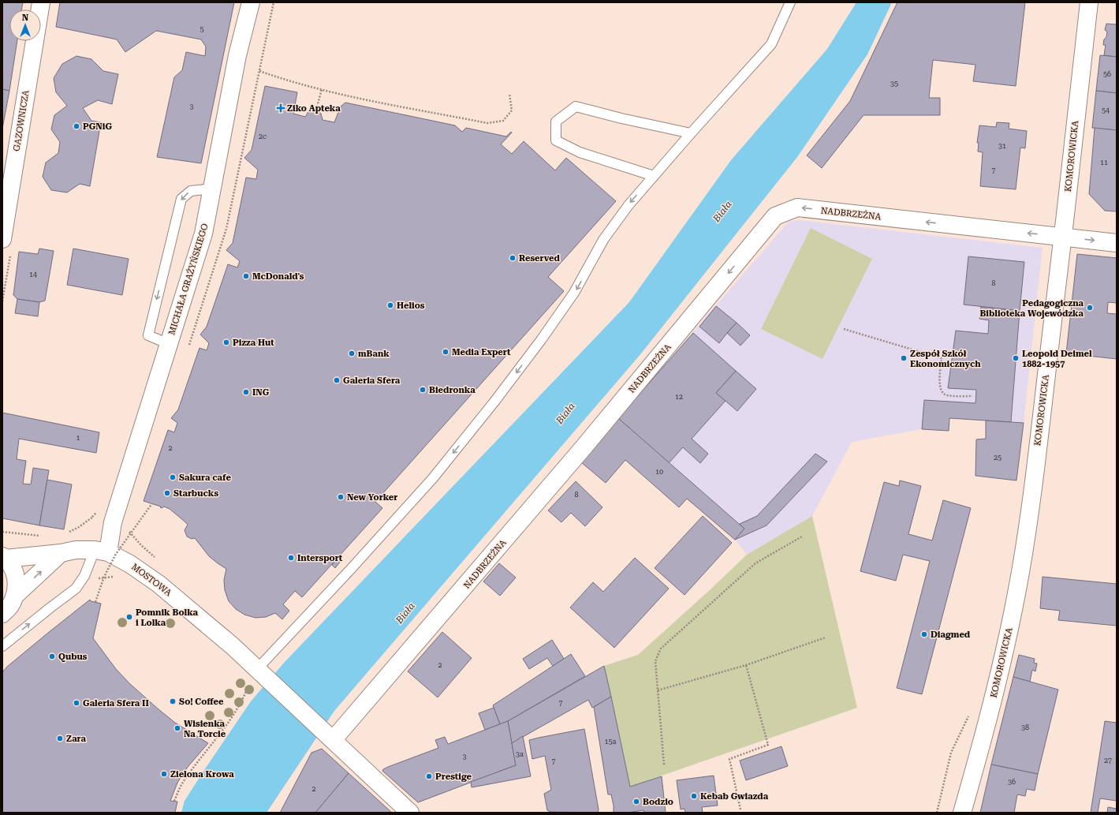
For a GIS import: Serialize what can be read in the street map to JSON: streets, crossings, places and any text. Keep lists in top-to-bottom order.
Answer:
{
  "streets": {
    "street": [
      "GAZOWNICZA",
      "KOMOROWICKA",
      "NADBRZEŻNA",
      "MICHAŁA GRAŻYŃSKIEGO",
      "MOSTOWA"
    ]
  },
  "crossings": [
    ["KOMOROWICKA", "NADBRZEŻNA"],
    ["NADBRZEŻNA", "MOSTOWA"],
    ["MICHAŁA GRAŻYŃSKIEGO", "MOSTOWA"]
  ],
  "one_way": ["NADBRZEŻNA"],
  "water": ["Biała"],
  "places": {
    "health": ["Ziko Apteka"],
    "other": [
      "PGNiG",
      "Reserved",
      "McDonald's",
      "Helios",
      "Pedagogiczna Biblioteka Wojewódzka",
      "Pizza Hut",
      "Media Expert",
      "mBank",
      "Zespół Szkół Ekonomicznych",
      "Leopold Deimel 1882-1957",
      "Galeria Sfera",
      "Biedronka",
      "ING",
      "Sakura cafe",
      "Starbucks",
      "New Yorker",
      "Intersport",
      "Pomnik Bolka i Lolka",
      "Diagmed",
      "Qubus",
      "So! Coffee",
      "Galeria Sfera II",
      "Wisienka Na Torcie",
      "Zara",
      "Zielona Krowa",
      "Prestige",
      "Kebab Gwiazda",
      "Bodzio"
    ]
  },
  "house_numbers": [
    "5",
    "56",
    "35",
    "3",
    "54",
    "2c",
    "31",
    "11",
    "7",
    "14",
    "8",
    "12",
    "1",
    "2",
    "25",
    "10",
    "8",
    "2",
    "7",
    "38",
    "15a",
    "3a",
    "3",
    "27",
    "7",
    "36",
    "2"
  ],
  "north": "top"
}
